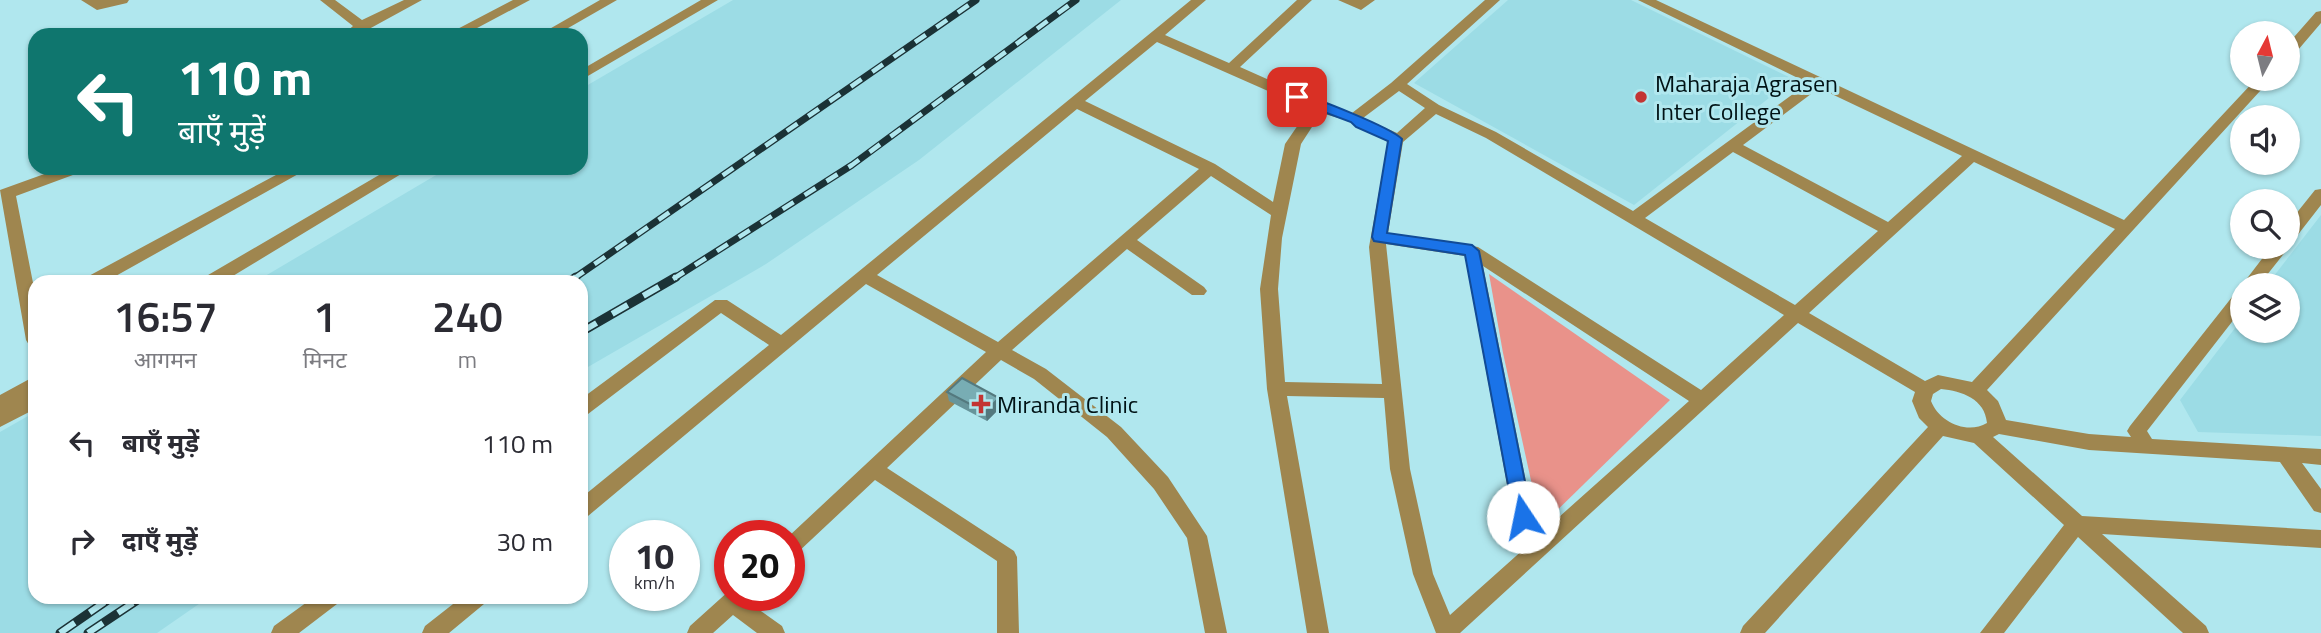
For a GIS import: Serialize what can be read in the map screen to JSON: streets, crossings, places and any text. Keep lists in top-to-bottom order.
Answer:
{
  "places": {
    "other": ["Maharaja Agrasen Inter College"],
    "health": ["Miranda Clinic"]
  },
  "north": "top",
  "page": {
    "turn": ["110 m", "बाएँ मुड़ें"],
    "eta": [
      "16:57",
      "आगमन",
      "1",
      "मिनट",
      "240",
      "m"
    ],
    "list": [
      {
        "name": "बाएँ मुड़ें",
        "value": "110 m"
      },
      {
        "name": "दाएँ मुड़ें",
        "value": "30 m"
      }
    ],
    "speed": "10 km/h",
    "limit": "20"
  }
}
